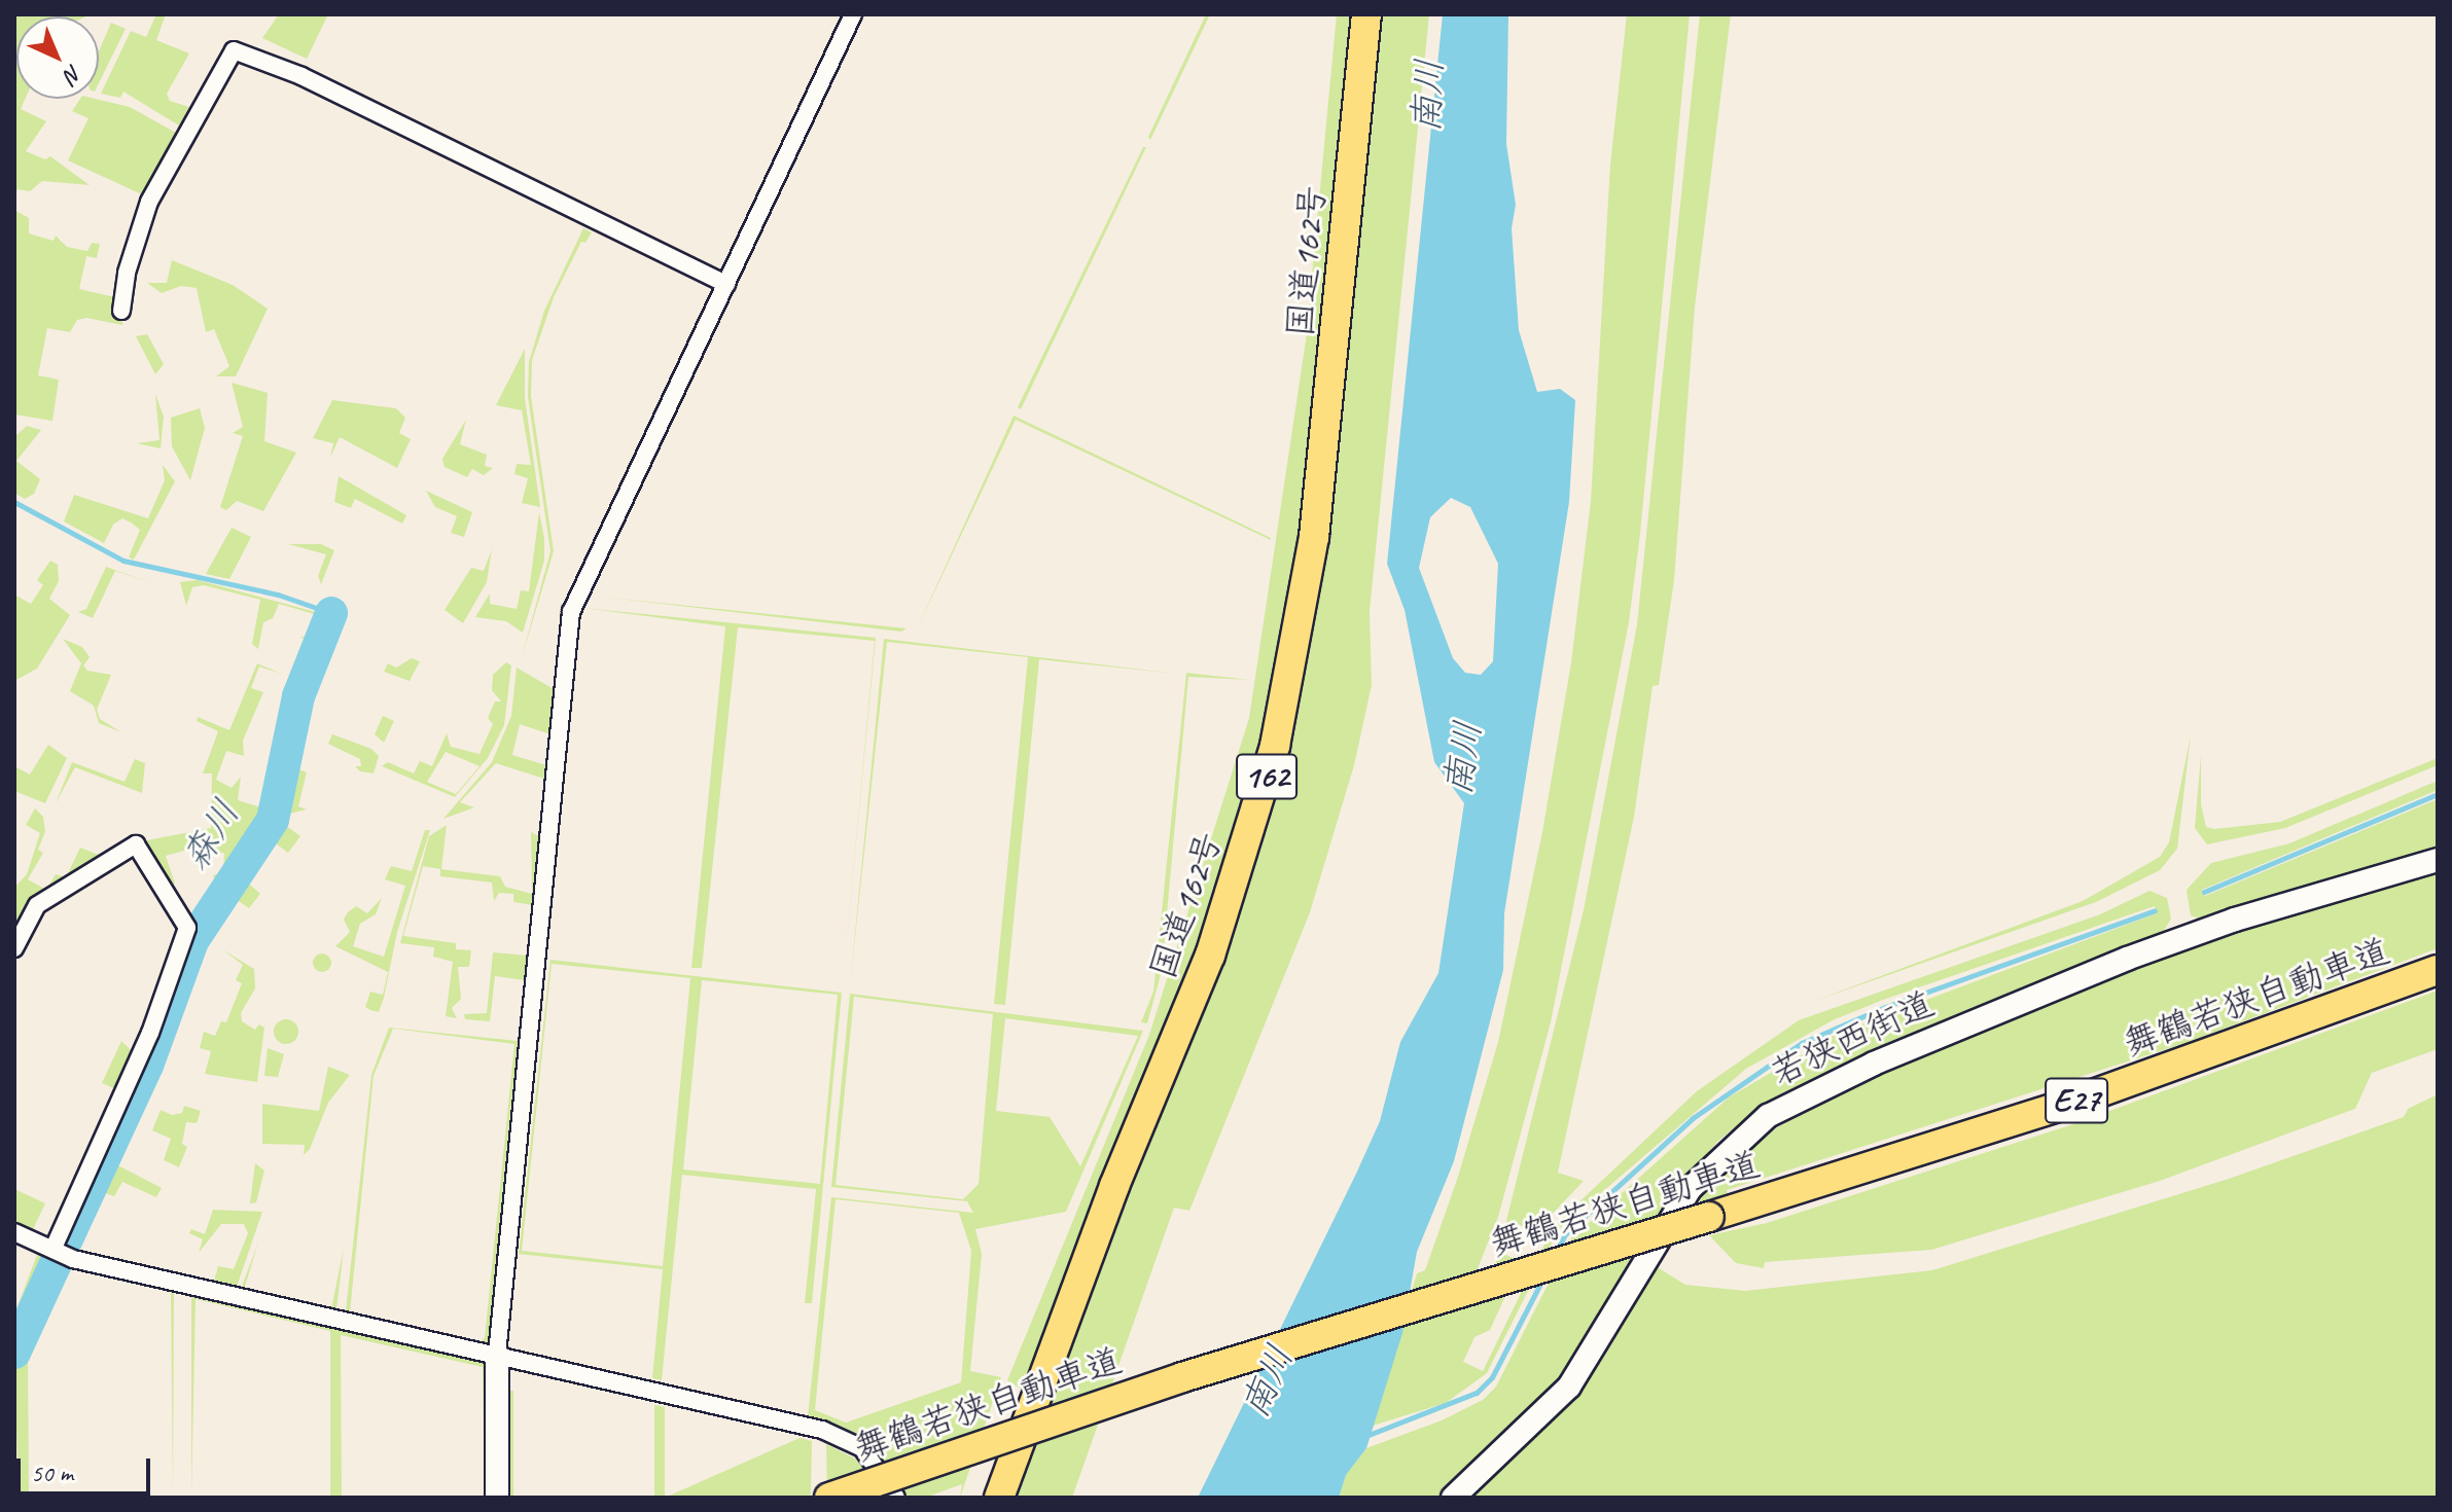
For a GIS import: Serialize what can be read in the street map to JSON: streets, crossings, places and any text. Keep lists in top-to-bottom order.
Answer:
{
  "streets": {
    "highway": [
      "国道162号",
      "162",
      "舞鶴若狭自動車道",
      "E27"
    ],
    "street": ["若狭西街道"]
  },
  "water": ["南川", "森川"],
  "scale_bar": "50 m",
  "north": "bottom right"
}
